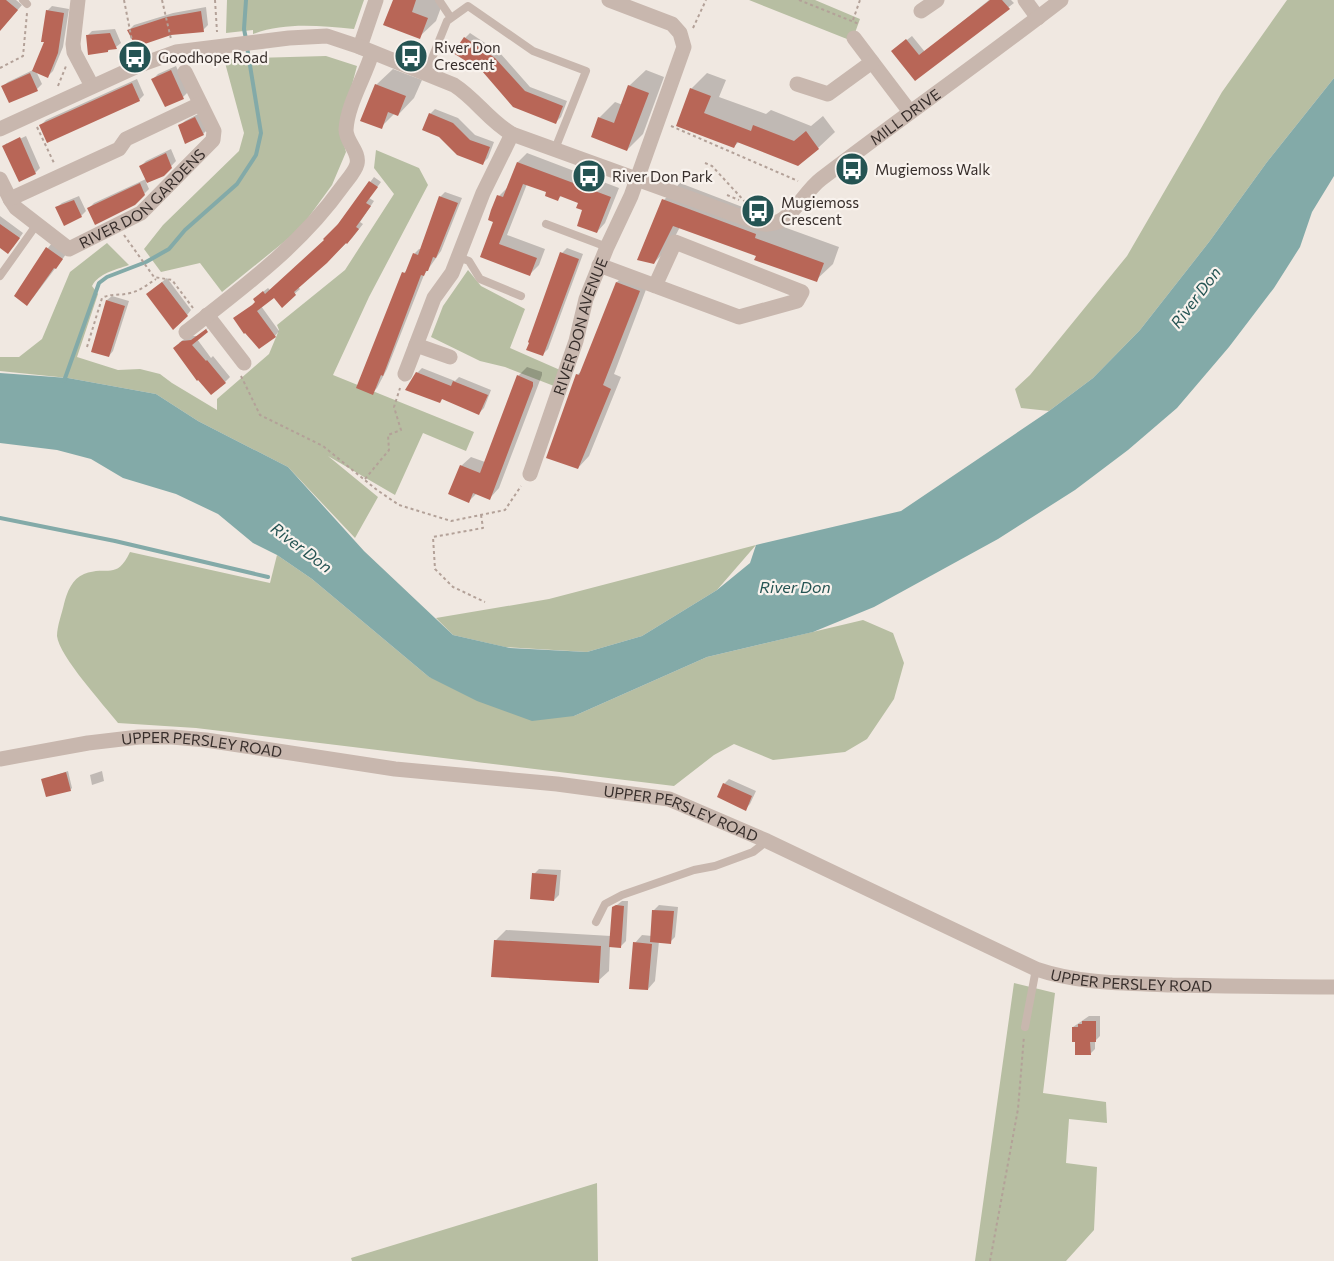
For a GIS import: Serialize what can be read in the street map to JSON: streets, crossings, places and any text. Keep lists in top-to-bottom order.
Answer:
{
  "streets": {
    "street": [
      "MILL DRIVE",
      "RIVER DON GARDENS",
      "RIVER DON AVENUE",
      "UPPER PERSLEY ROAD"
    ]
  },
  "crossings": [
    ["MILL DRIVE", "RIVER DON AVENUE"]
  ],
  "water": ["River Don"],
  "places": {
    "bus stop": [
      "River Don Crescent",
      "Goodhope Road",
      "Mugiemoss Walk",
      "River Don Park",
      "Mugiemoss Crescent"
    ]
  }
}
